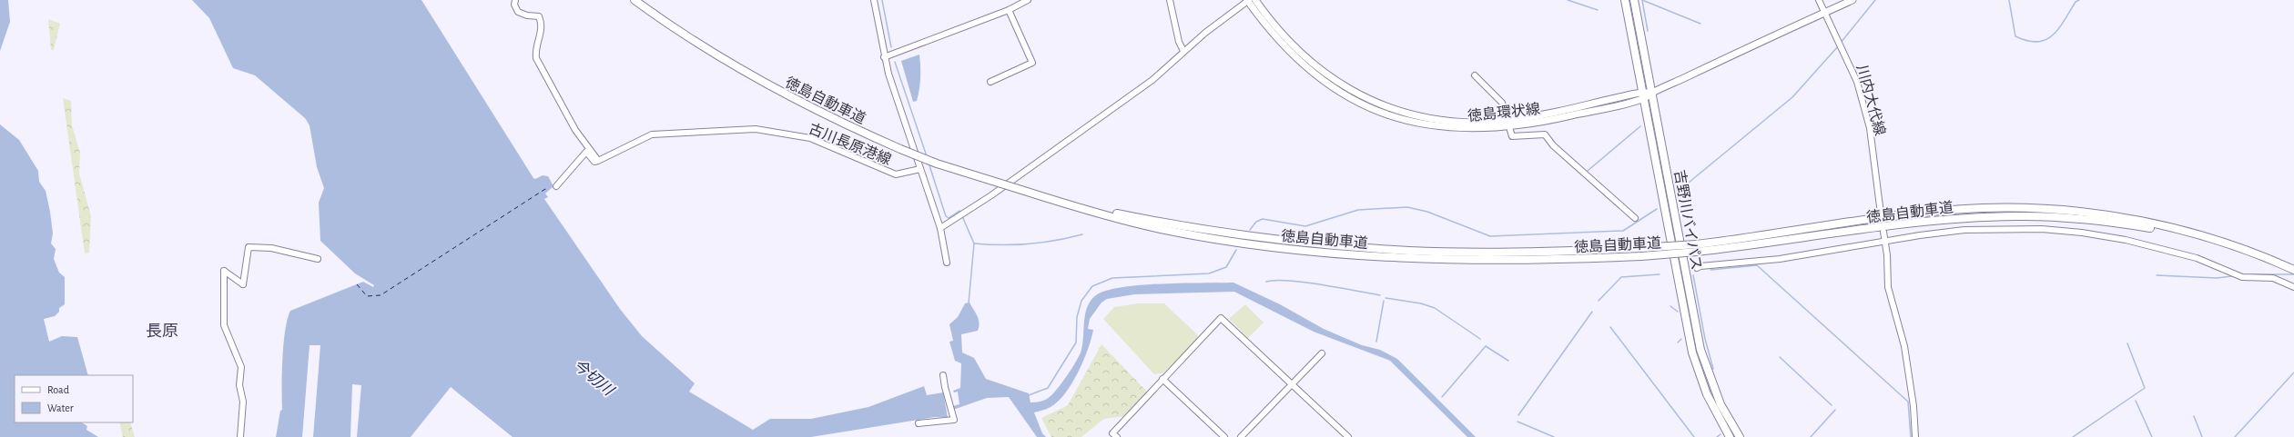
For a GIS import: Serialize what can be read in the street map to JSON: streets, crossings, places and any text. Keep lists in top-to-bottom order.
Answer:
{
  "streets": {
    "highway": ["徳島自動車道", "吉野川バイパス"],
    "main road": ["徳島環状線"],
    "street": ["川内大代線", "古川長原港線"]
  },
  "crossings": [
    ["川内大代線", "徳島環状線"],
    ["徳島環状線", "吉野川バイパス"]
  ],
  "districts": ["長原"],
  "water": ["今切川"],
  "legend": ["Road", "Water"]
}
